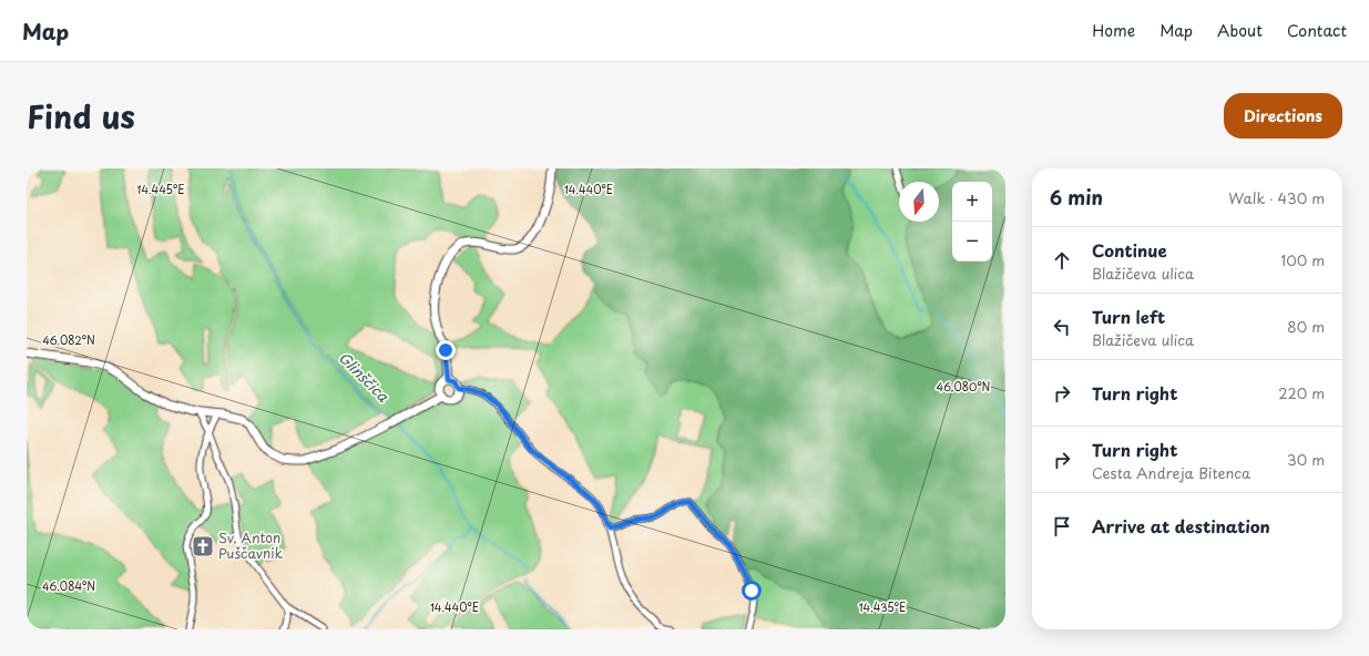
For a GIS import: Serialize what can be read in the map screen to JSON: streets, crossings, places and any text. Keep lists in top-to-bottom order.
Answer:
{
  "water": ["Glinščica"],
  "places": {
    "church": ["Sv. Anton Puščavnik"]
  },
  "north": "bottom",
  "page": {
    "header": "Map",
    "nav": [
      "Home",
      "Map",
      "About",
      "Contact"
    ],
    "title": "Find us",
    "buttons": "Directions",
    "heading": ["6 min", "Walk · 430 m"],
    "map_buttons": ["+", "−"],
    "list": [
      ["Continue", "Blažičeva ulica", "100 m"],
      ["Turn left", "Blažičeva ulica", "80 m"],
      ["Turn right", "220 m"],
      ["Turn right", "Cesta Andreja Bitenca", "30 m"],
      "Arrive at destination"
    ]
  },
  "coordinates": [
    "14.445°E",
    "14.440°E",
    "46.082°N",
    "46.080°N",
    "46.084°N",
    "14.435°E"
  ]
}
